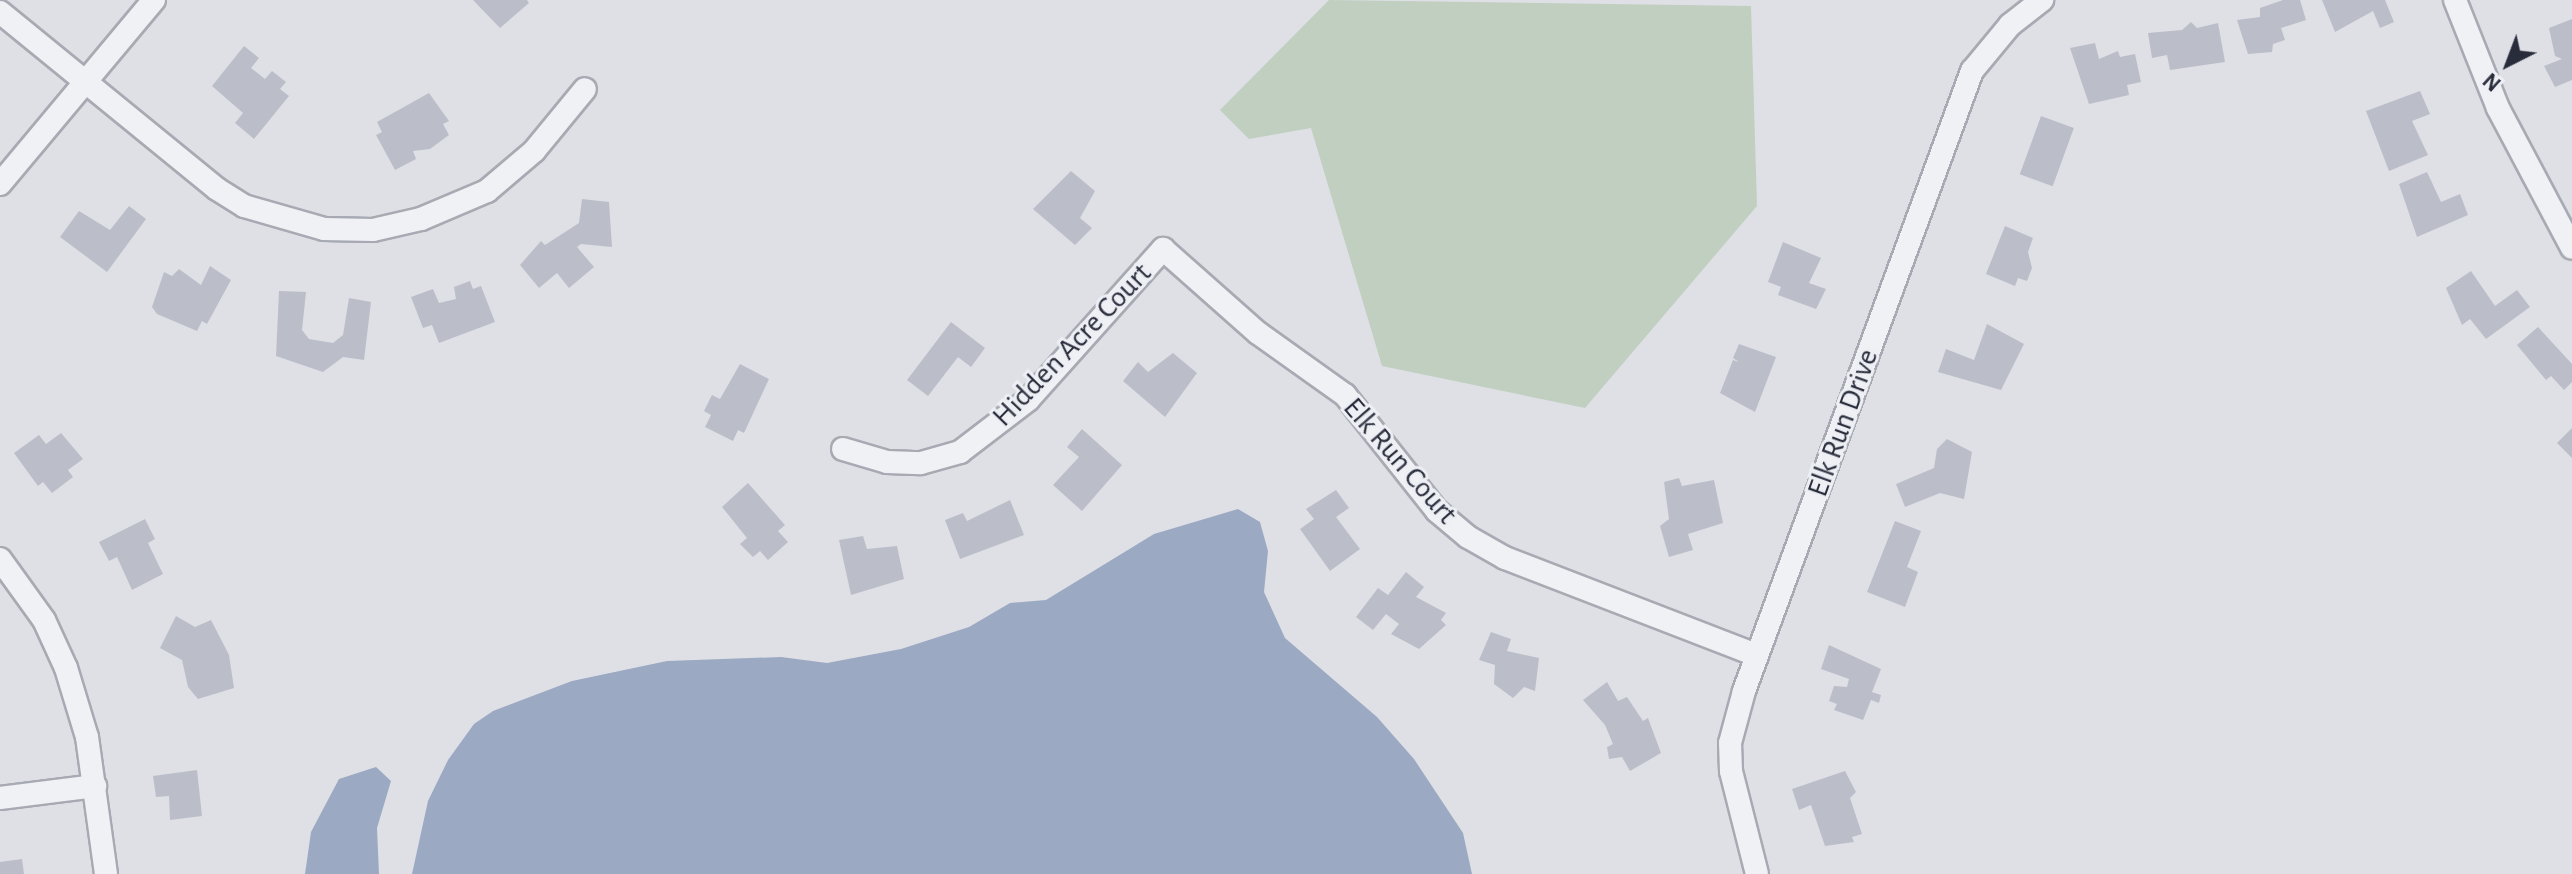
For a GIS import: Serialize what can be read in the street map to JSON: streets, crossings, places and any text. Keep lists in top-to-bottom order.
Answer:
{
  "streets": {
    "street": ["Hidden Acre Court", "Elk Run Drive", "Elk Run Court"]
  },
  "crossings": [
    ["Hidden Acre Court", "Elk Run Court"],
    ["Elk Run Drive", "Elk Run Court"]
  ],
  "north": "bottom left"
}
